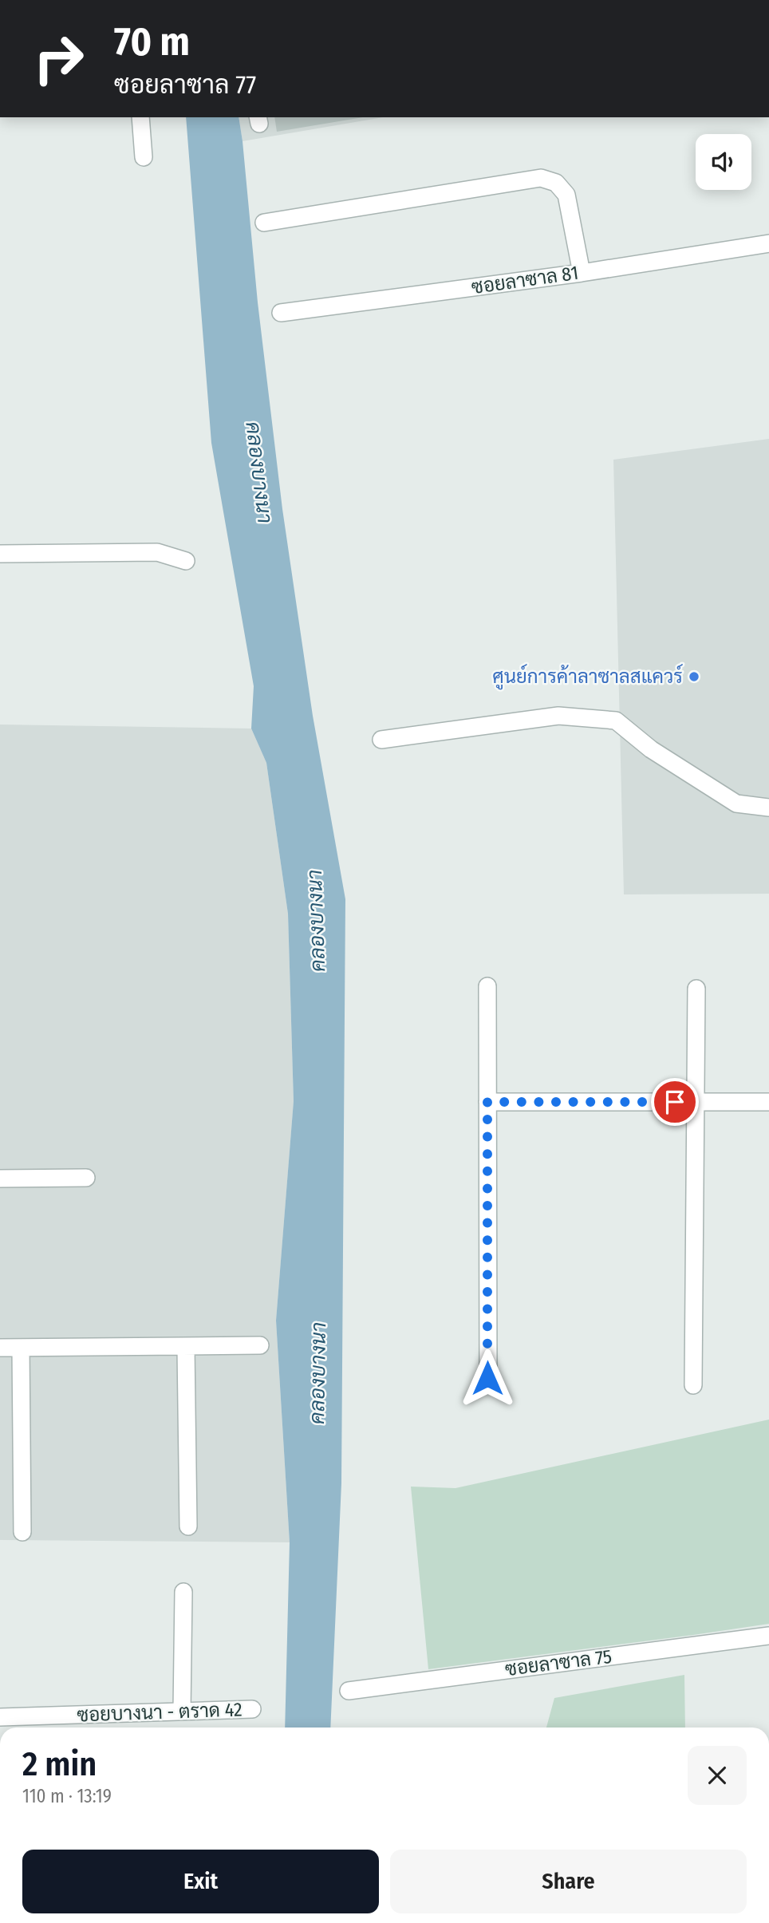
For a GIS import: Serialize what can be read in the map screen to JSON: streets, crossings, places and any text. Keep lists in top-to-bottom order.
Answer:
{
  "streets": {
    "street": ["ซอยลาซาล 81", "ซอยลาซาล 75", "ซอยบางนา - ตราด 42"]
  },
  "water": ["คลองบางนา"],
  "places": ["ศูนย์การค้าลาซาลสแควร์"],
  "page": {
    "turn": ["70 m", "ซอยลาซาล 77"],
    "heading": ["2 min", "110 m · 13:19"],
    "buttons": ["Exit", "Share"]
  }
}
